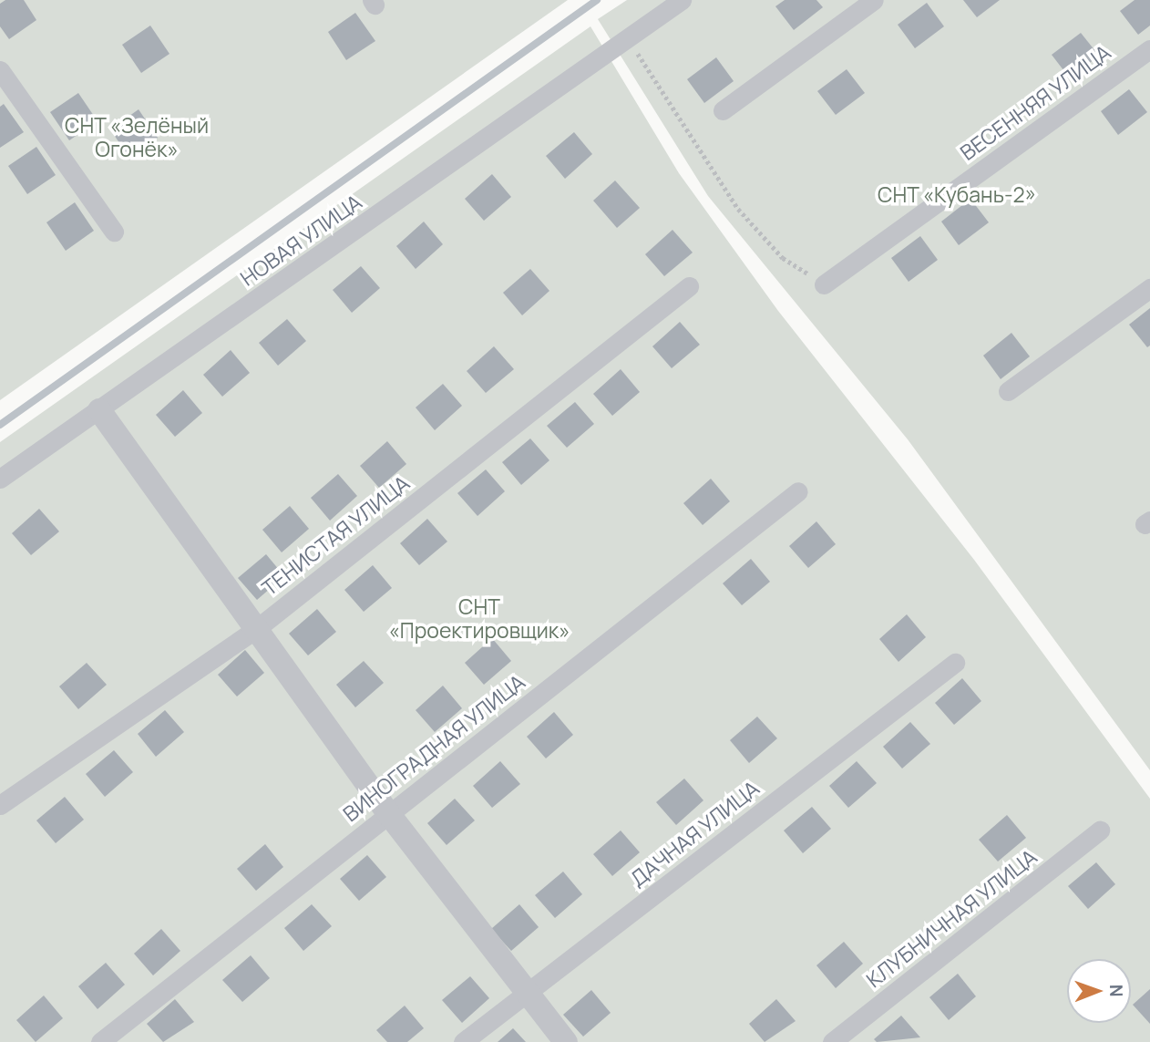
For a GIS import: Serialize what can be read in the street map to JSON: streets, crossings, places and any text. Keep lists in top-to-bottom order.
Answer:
{
  "streets": {
    "street": [
      "ВЕСЕННЯЯ УЛИЦА",
      "НОВАЯ УЛИЦА",
      "ТЕНИСТАЯ УЛИЦА",
      "ВИНОГРАДНАЯ УЛИЦА",
      "ДАЧНАЯ УЛИЦА",
      "КЛУБНИЧНАЯ УЛИЦА"
    ]
  },
  "parks": ["СНТ «Зелёный Огонёк»", "СНТ «Кубань-2»", "СНТ «Проектировщик»"],
  "north": "right"
}
